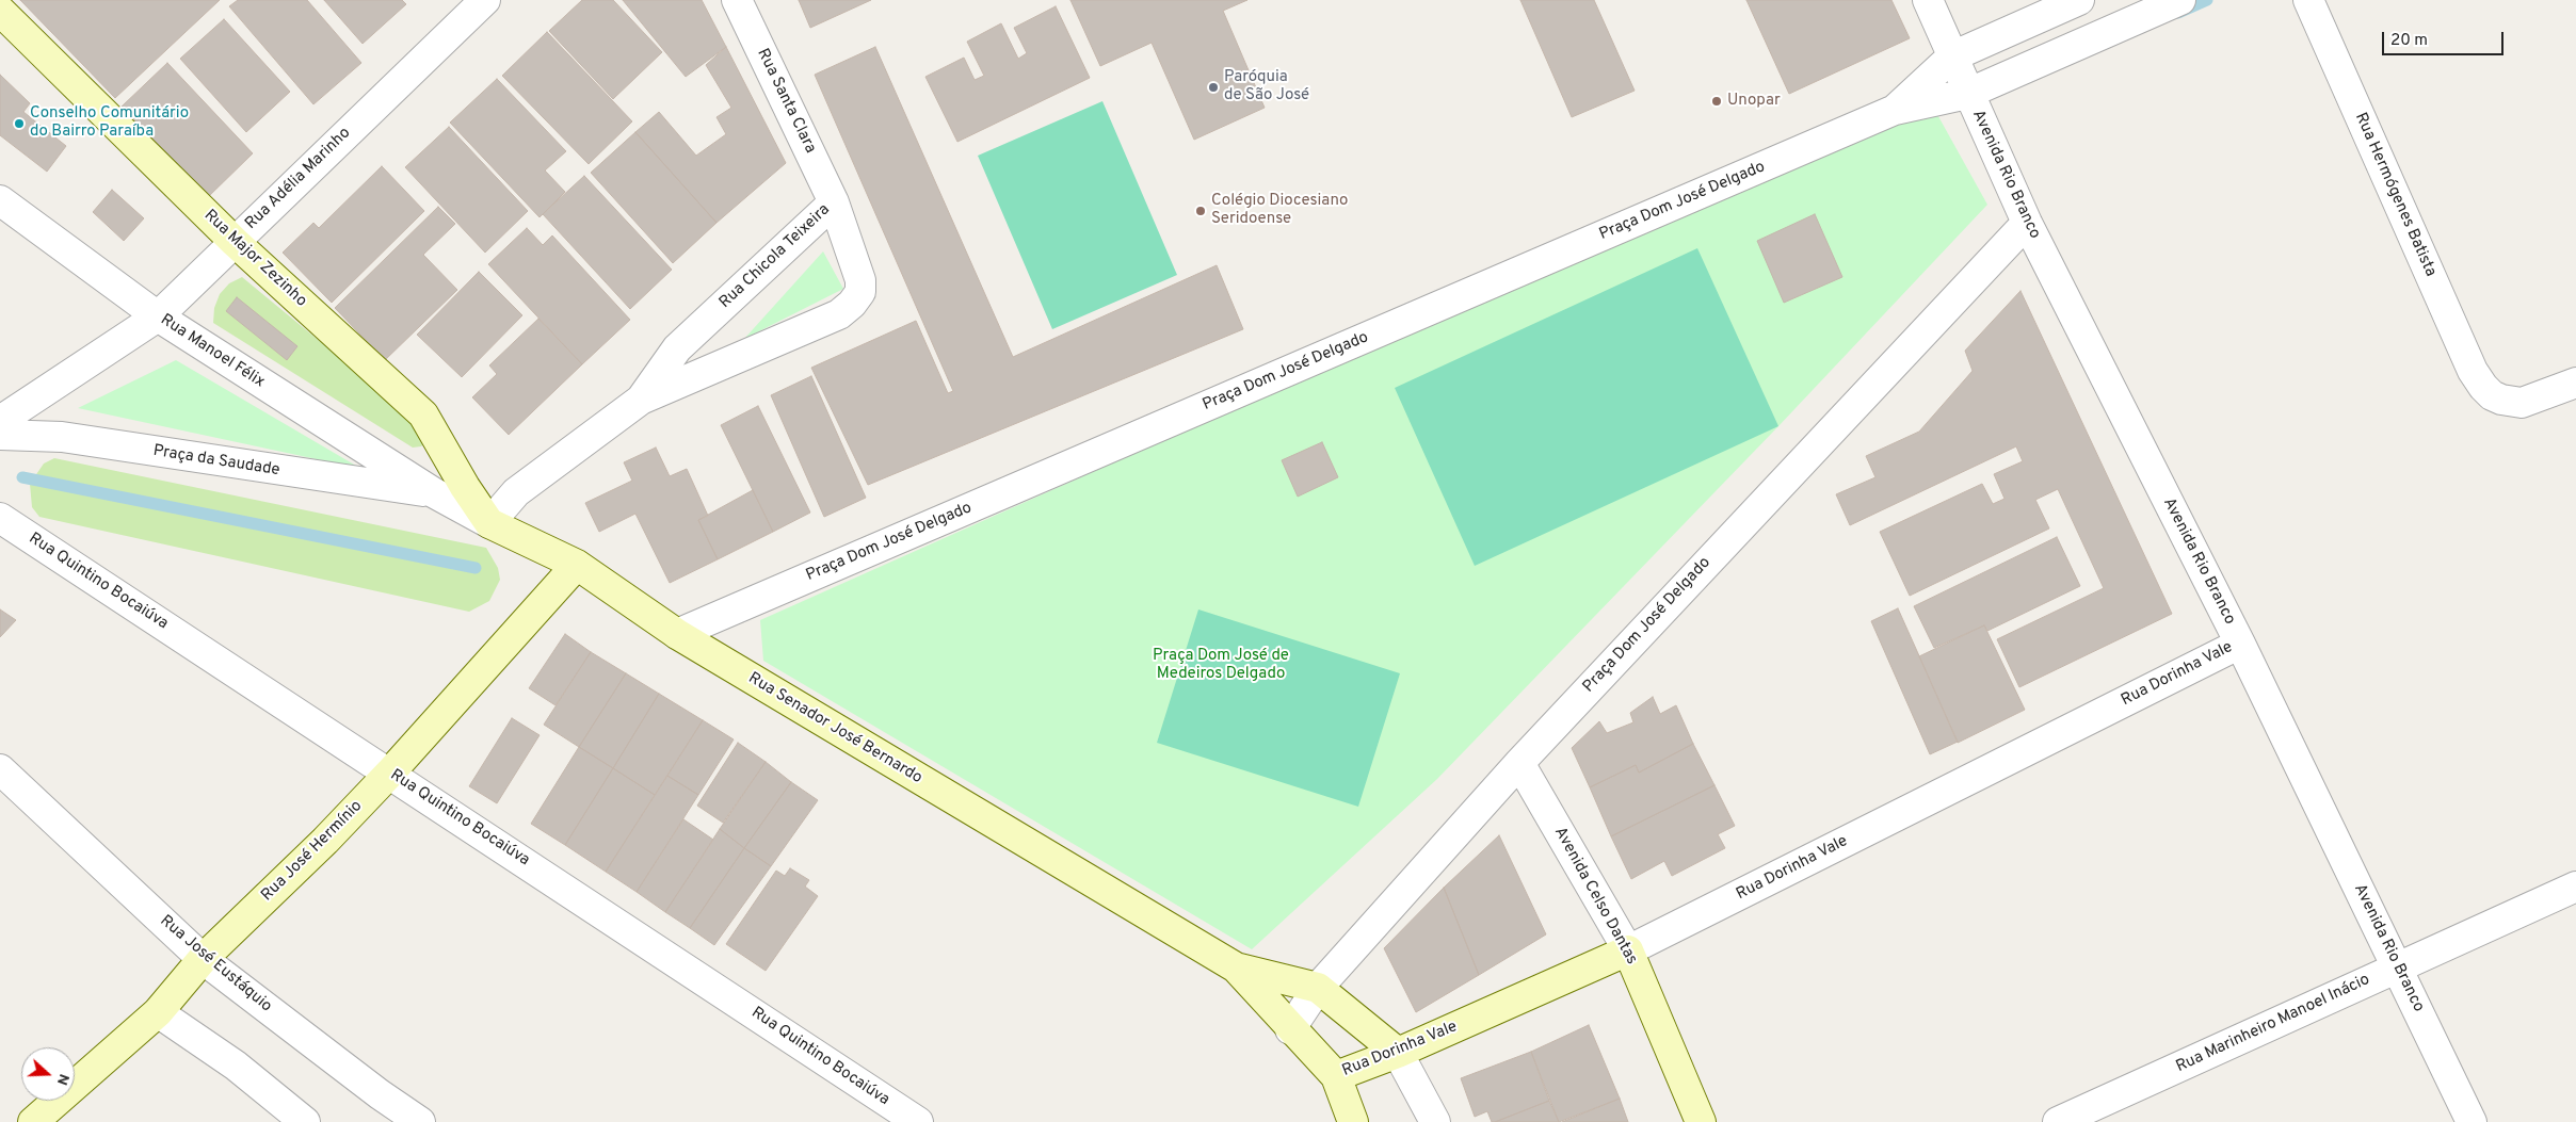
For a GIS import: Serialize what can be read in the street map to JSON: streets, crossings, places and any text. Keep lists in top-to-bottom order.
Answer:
{
  "streets": {
    "street": [
      "Rua Santa Clara",
      "Avenida Rio Branco",
      "Rua Adélia Marinho",
      "Rua Hermógenes Batista",
      "Praça Dom José Delgado",
      "Rua Chicola Teixeira",
      "Rua Major Zezinho",
      "Rua Manoel Félix",
      "Praça da Saudade",
      "Rua Quintino Bocaiúva",
      "Rua Dorinha Vale",
      "Rua Senador José Bernardo",
      "Rua José Hermínio",
      "Avenida Celso Dantas",
      "Rua José Eustáquio",
      "Rua Marinheiro Manoel Inácio"
    ]
  },
  "crossings": [
    ["Rua Santa Clara", "Rua Chicola Teixeira"],
    ["Avenida Rio Branco", "Praça Dom José Delgado"],
    ["Avenida Rio Branco", "Rua Dorinha Vale"],
    ["Avenida Rio Branco", "Rua Marinheiro Manoel Inácio"],
    ["Rua Adélia Marinho", "Rua Major Zezinho"],
    ["Rua Adélia Marinho", "Rua Manoel Félix"],
    ["Praça Dom José Delgado", "Rua Senador José Bernardo"],
    ["Praça Dom José Delgado", "Avenida Celso Dantas"],
    ["Rua Chicola Teixeira", "Rua Major Zezinho"],
    ["Rua Chicola Teixeira", "Rua Senador José Bernardo"],
    ["Rua Major Zezinho", "Rua Senador José Bernardo"],
    ["Rua Manoel Félix", "Praça da Saudade"],
    ["Rua Manoel Félix", "Rua Senador José Bernardo"],
    ["Praça da Saudade", "Rua Senador José Bernardo"],
    ["Rua Quintino Bocaiúva", "Rua José Hermínio"],
    ["Rua Dorinha Vale", "Rua Senador José Bernardo"],
    ["Rua Dorinha Vale", "Avenida Celso Dantas"],
    ["Rua Senador José Bernardo", "Rua José Hermínio"],
    ["Rua José Hermínio", "Rua José Eustáquio"]
  ],
  "parks": ["Praça Dom José de Medeiros Delgado"],
  "places": [
    "Paróquia de São José",
    "Unopar",
    "Conselho Comunitário do Bairro Paraíba",
    "Colégio Diocesiano Seridoense"
  ],
  "scale_bar": "20 m",
  "north": "right"
}
